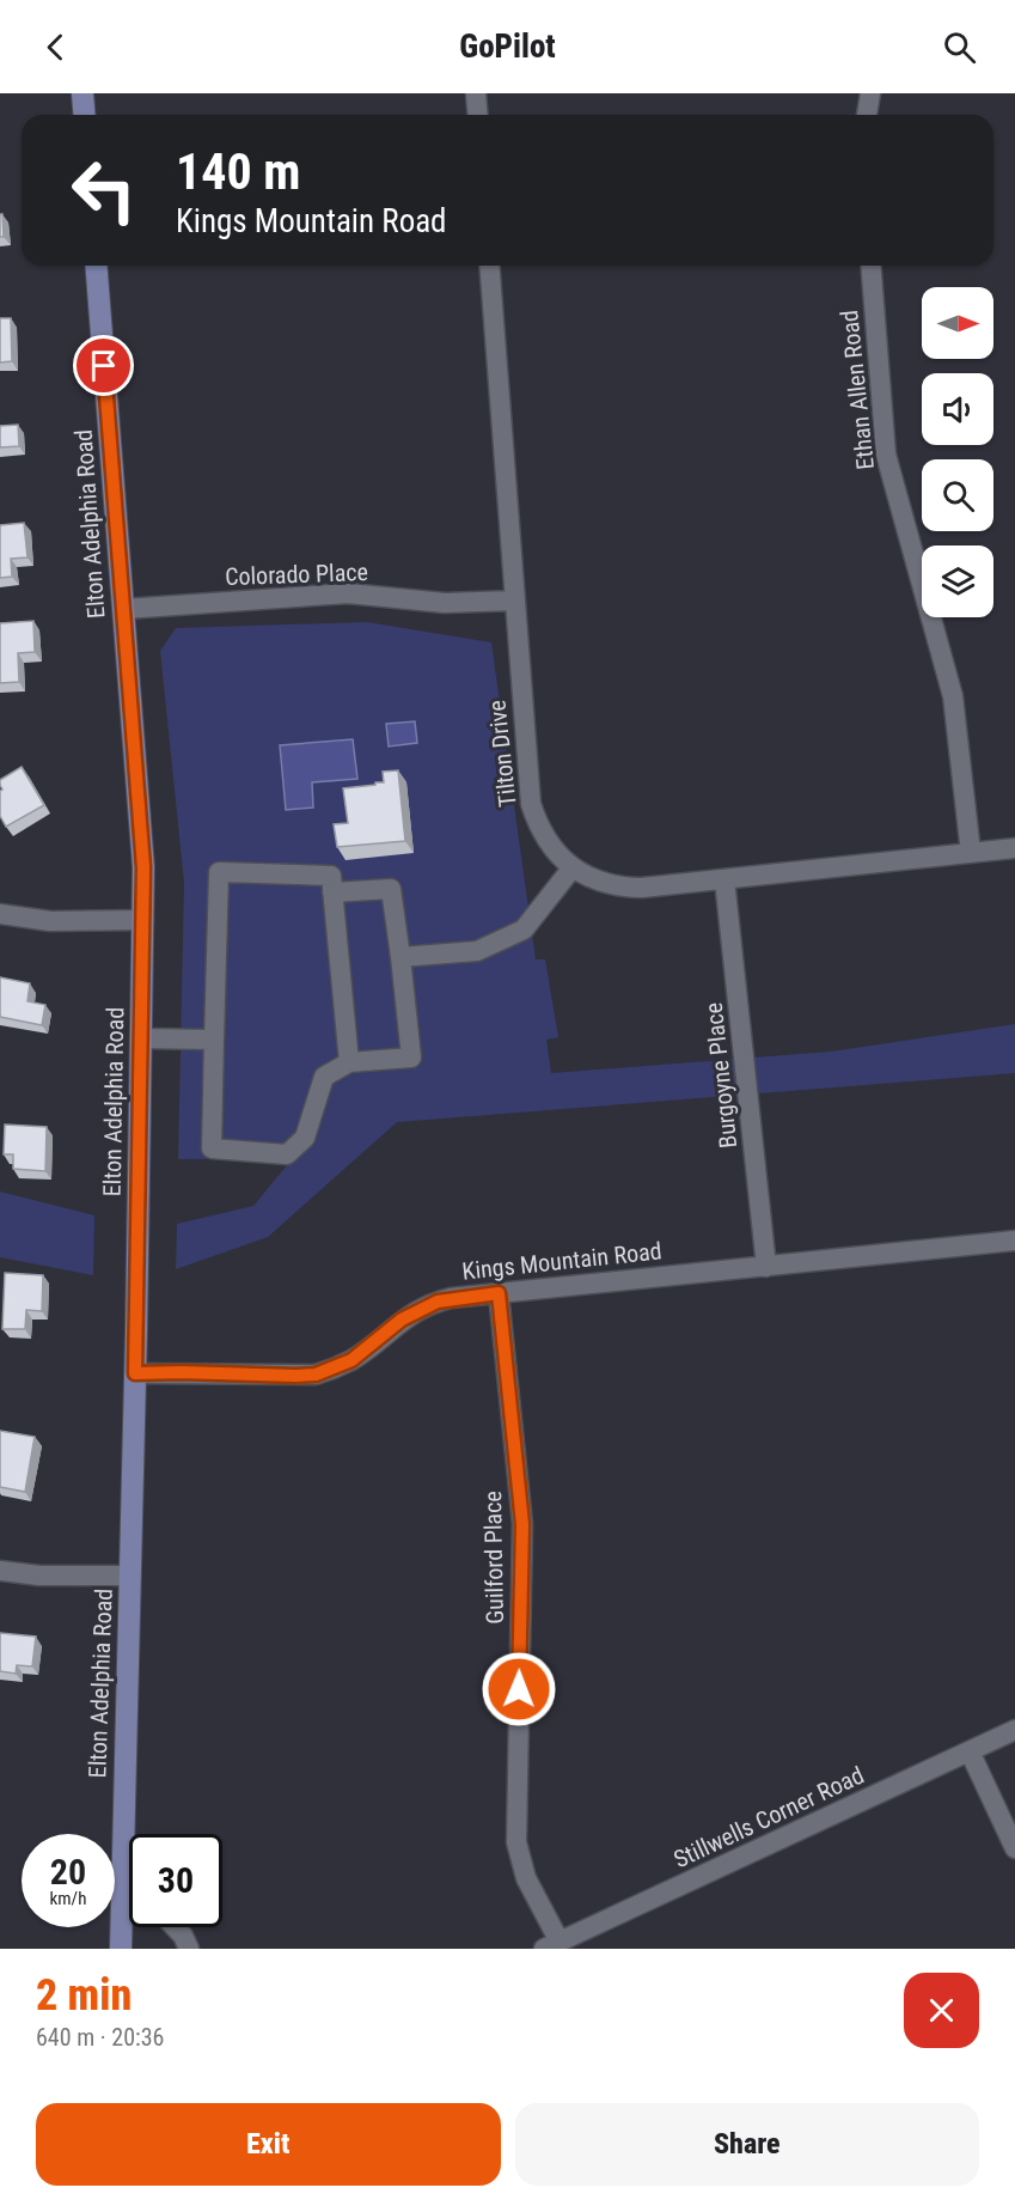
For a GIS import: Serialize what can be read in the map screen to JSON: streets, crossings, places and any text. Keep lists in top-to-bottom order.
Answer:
{
  "streets": {
    "main road": ["Elton Adelphia Road"],
    "street": [
      "Ethan Allen Road",
      "Colorado Place",
      "Tilton Drive",
      "Burgoyne Place",
      "Kings Mountain Road",
      "Guilford Place",
      "Stillwells Corner Road"
    ]
  },
  "crossings": [
    ["Ethan Allen Road", "Tilton Drive"],
    ["Elton Adelphia Road", "Colorado Place"],
    ["Elton Adelphia Road", "Kings Mountain Road"],
    ["Colorado Place", "Tilton Drive"],
    ["Tilton Drive", "Burgoyne Place"],
    ["Burgoyne Place", "Kings Mountain Road"],
    ["Kings Mountain Road", "Guilford Place"],
    ["Guilford Place", "Stillwells Corner Road"]
  ],
  "north": "right",
  "page": {
    "header": "GoPilot",
    "turn": ["140 m", "Kings Mountain Road"],
    "speed": "20 km/h",
    "limit": "30",
    "heading": ["2 min", "640 m · 20:36"],
    "buttons": ["Exit", "Share"]
  }
}
